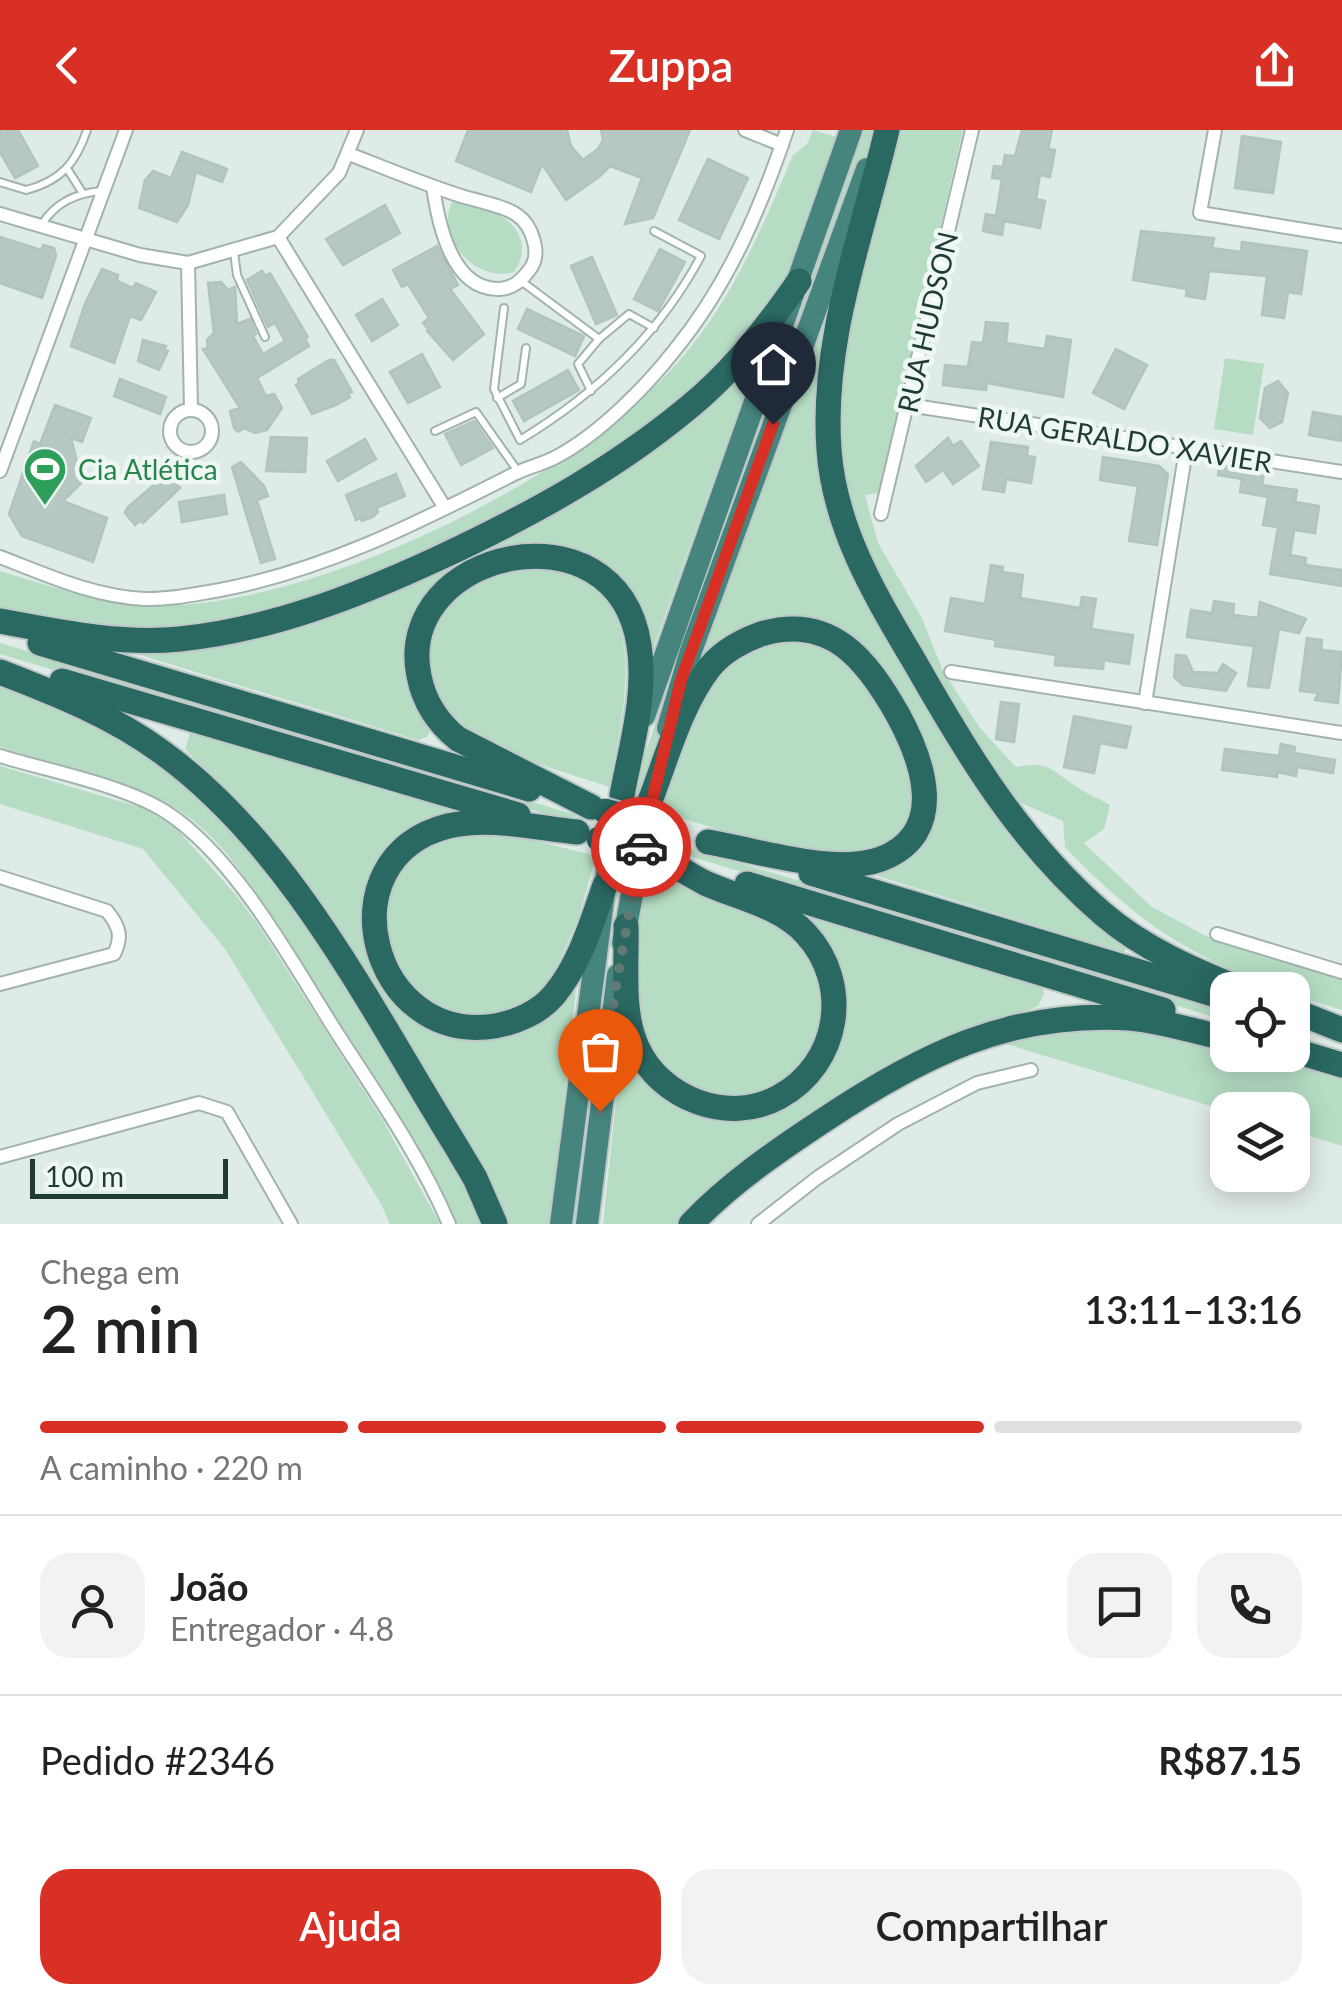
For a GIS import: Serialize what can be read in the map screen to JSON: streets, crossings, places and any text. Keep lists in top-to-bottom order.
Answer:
{
  "streets": {
    "street": ["RUA HUDSON", "RUA GERALDO XAVIER"]
  },
  "crossings": [
    ["RUA HUDSON", "RUA GERALDO XAVIER"]
  ],
  "places": {
    "sports": ["Cia Atlética"]
  },
  "scale_bar": "100 m",
  "page": {
    "header": "Zuppa",
    "scale": "100 m",
    "heading": ["2 min", "Chega em", "13:11–13:16"],
    "panel": [
      "João",
      "Entregador · 4.8",
      "Pedido #2346",
      "R$87.15"
    ],
    "bar": "A caminho · 220 m",
    "buttons": ["Ajuda", "Compartilhar"]
  }
}
